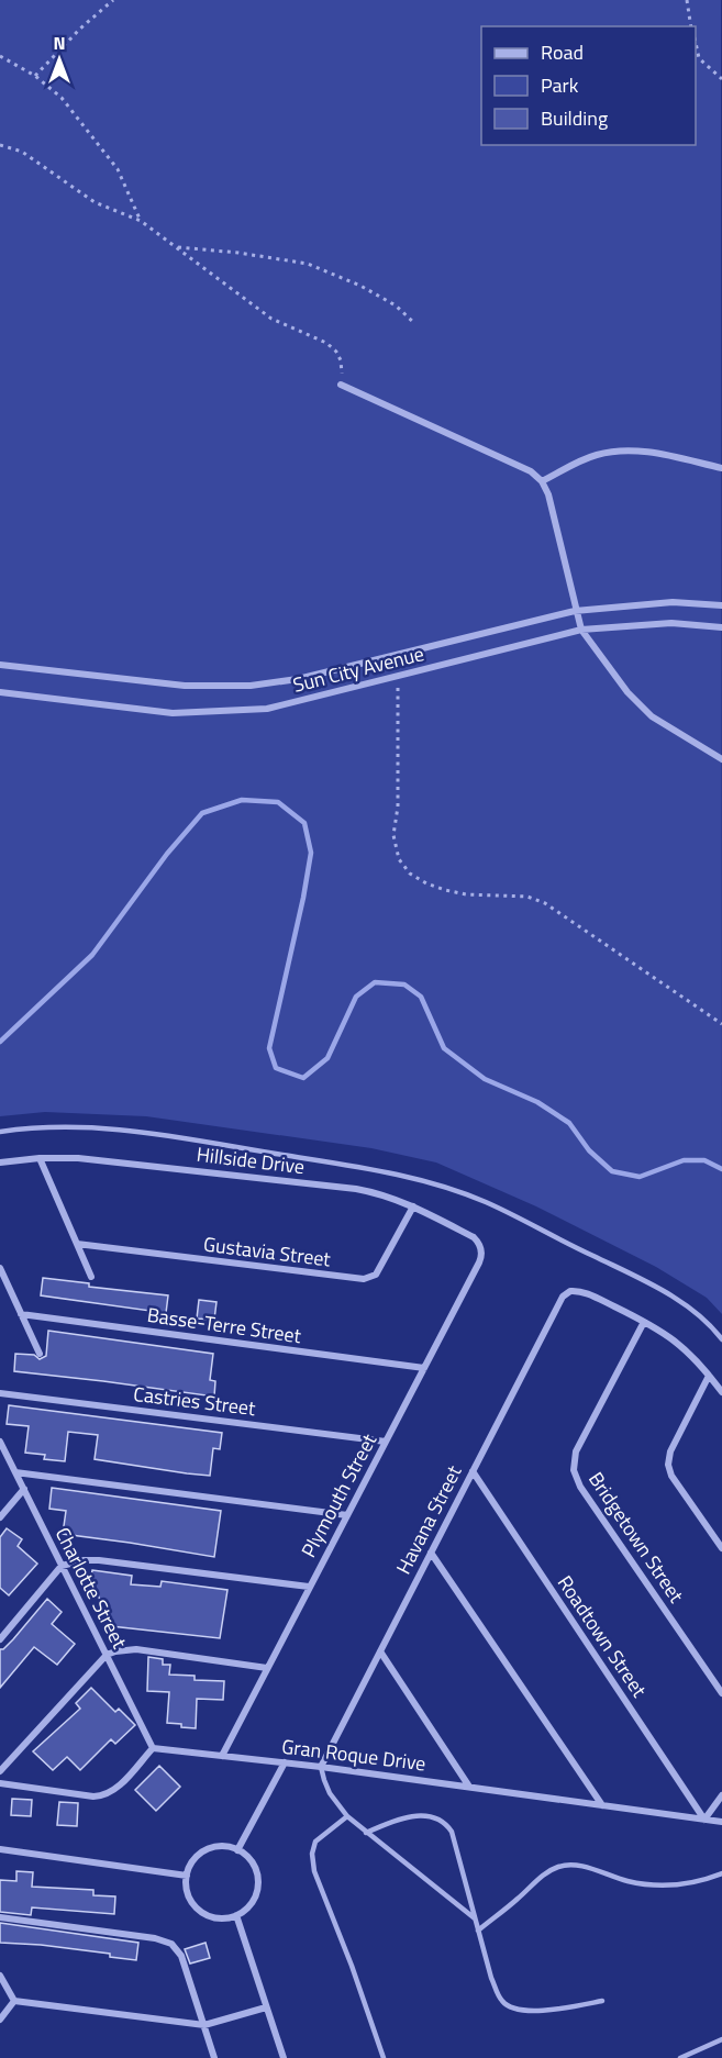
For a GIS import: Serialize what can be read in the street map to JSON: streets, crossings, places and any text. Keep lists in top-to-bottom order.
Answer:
{
  "streets": {
    "street": [
      "Sun City Avenue",
      "Hillside Drive",
      "Gustavia Street",
      "Basse-Terre Street",
      "Castries Street",
      "Plymouth Street",
      "Havana Street",
      "Bridgetown Street",
      "Charlotte Street",
      "Roadtown Street",
      "Gran Roque Drive"
    ]
  },
  "crossings": [
    ["Hillside Drive", "Gustavia Street"],
    ["Hillside Drive", "Plymouth Street"],
    ["Basse-Terre Street", "Plymouth Street"],
    ["Castries Street", "Plymouth Street"],
    ["Plymouth Street", "Gran Roque Drive"],
    ["Havana Street", "Bridgetown Street"],
    ["Havana Street", "Roadtown Street"],
    ["Havana Street", "Gran Roque Drive"],
    ["Charlotte Street", "Gran Roque Drive"],
    ["Roadtown Street", "Gran Roque Drive"]
  ],
  "legend": ["Road", "Park", "Building"],
  "north": "top"
}
